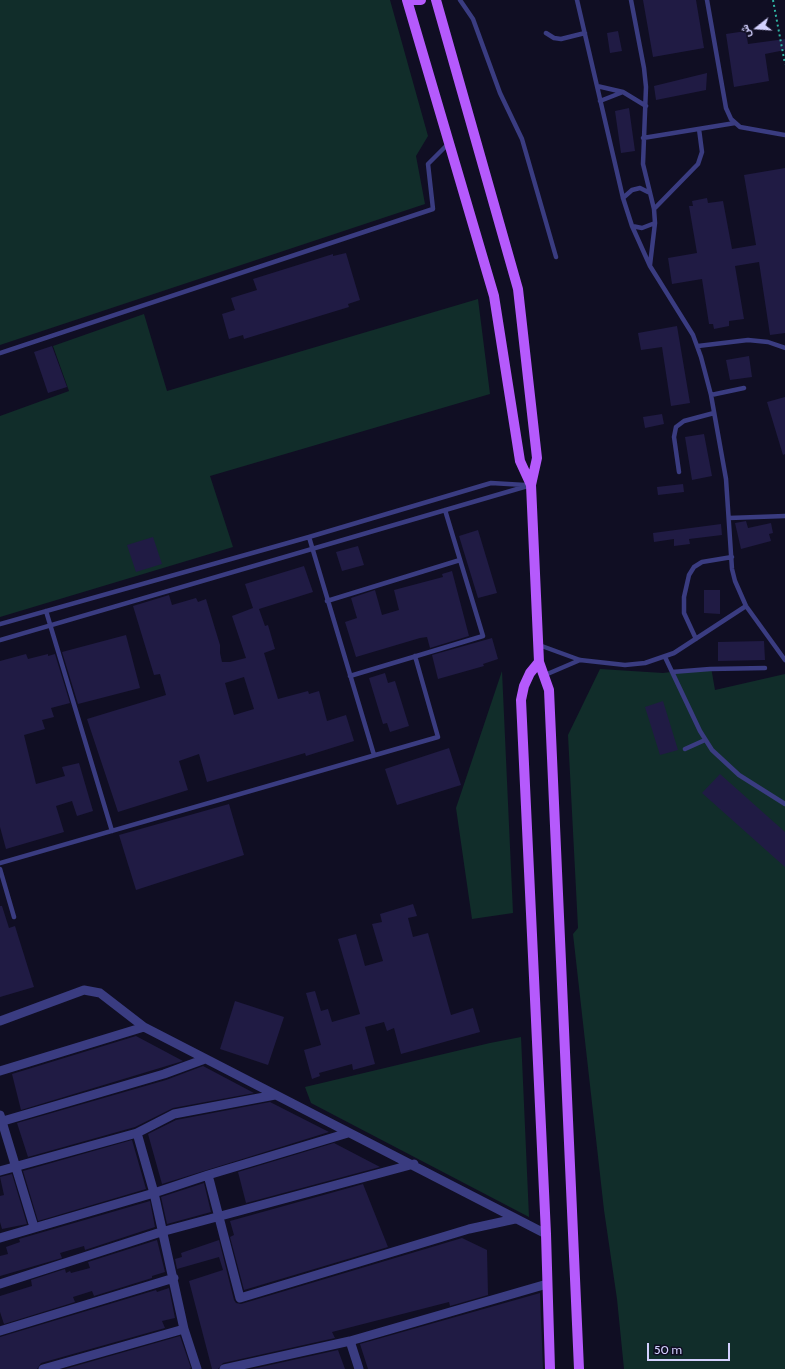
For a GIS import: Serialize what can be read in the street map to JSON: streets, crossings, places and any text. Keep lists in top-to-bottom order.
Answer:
{
  "scale_bar": "50 m",
  "north": "left"
}
